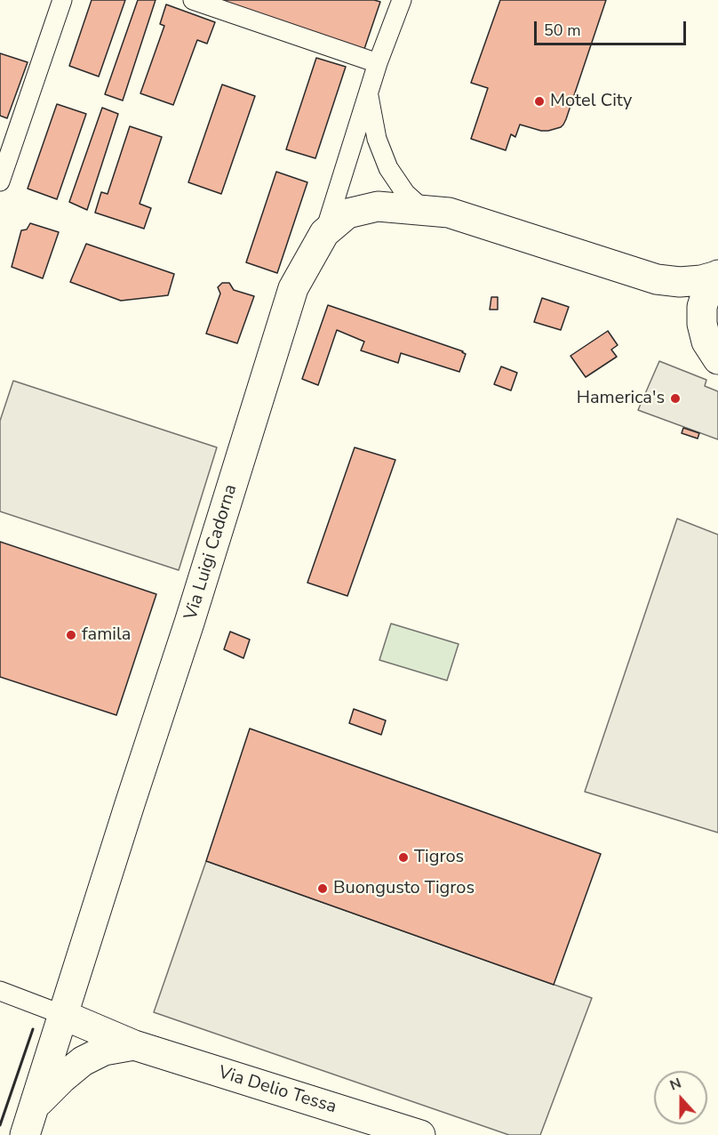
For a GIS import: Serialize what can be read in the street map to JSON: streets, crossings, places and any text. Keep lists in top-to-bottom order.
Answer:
{
  "streets": {
    "main road": ["Via Luigi Cadorna", "Via Delio Tessa"]
  },
  "crossings": [
    ["Via Luigi Cadorna", "Via Delio Tessa"]
  ],
  "places": [
    "Motel City",
    "Hamerica's",
    "famila",
    "Tigros",
    "Buongusto Tigros"
  ],
  "scale_bar": "50 m",
  "north": "top"
}
